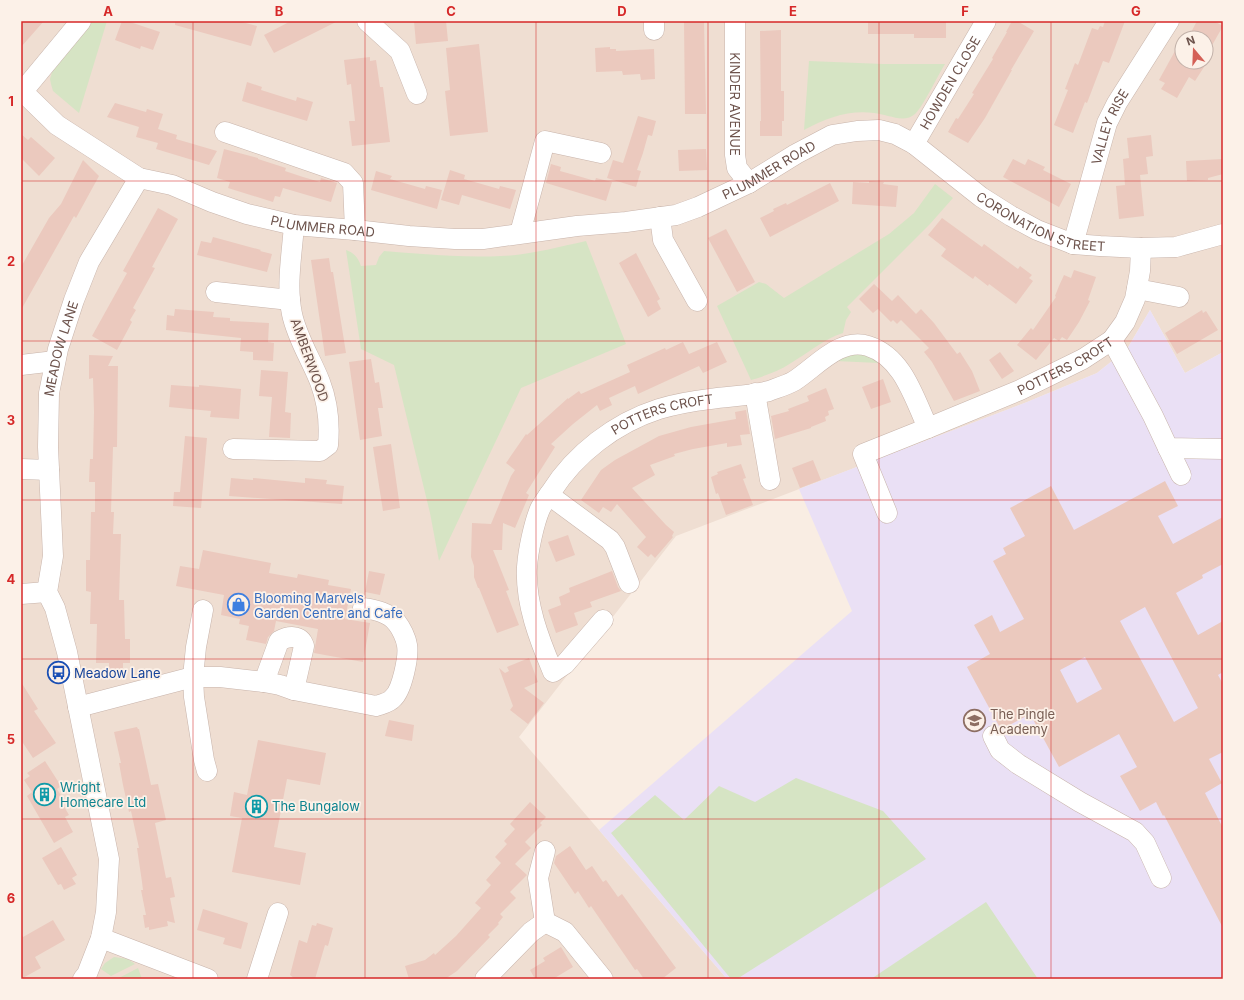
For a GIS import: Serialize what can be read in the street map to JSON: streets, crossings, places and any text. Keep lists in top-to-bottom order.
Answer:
{
  "streets": {
    "street": [
      "HOWDEN CLOSE",
      "KINDER AVENUE",
      "VALLEY RISE",
      "PLUMMER ROAD",
      "CORONATION STREET",
      "MEADOW LANE",
      "AMBERWOOD",
      "POTTERS CROFT"
    ]
  },
  "crossings": [
    ["HOWDEN CLOSE", "CORONATION STREET"],
    ["KINDER AVENUE", "PLUMMER ROAD"],
    ["VALLEY RISE", "CORONATION STREET"],
    ["PLUMMER ROAD", "CORONATION STREET"],
    ["PLUMMER ROAD", "MEADOW LANE"],
    ["PLUMMER ROAD", "AMBERWOOD"],
    ["CORONATION STREET", "POTTERS CROFT"]
  ],
  "places": {
    "shop": ["Blooming Marvels Garden Centre and Cafe"],
    "bus stop": ["Meadow Lane"],
    "school or university": ["The Pingle Academy"],
    "building": ["Wright Homecare Ltd", "The Bungalow"]
  },
  "north": "top",
  "grid": {
    "columns": [
      "A",
      "B",
      "C",
      "D",
      "E",
      "F",
      "G"
    ],
    "rows": [
      "1",
      "2",
      "3",
      "4",
      "5",
      "6"
    ]
  }
}
